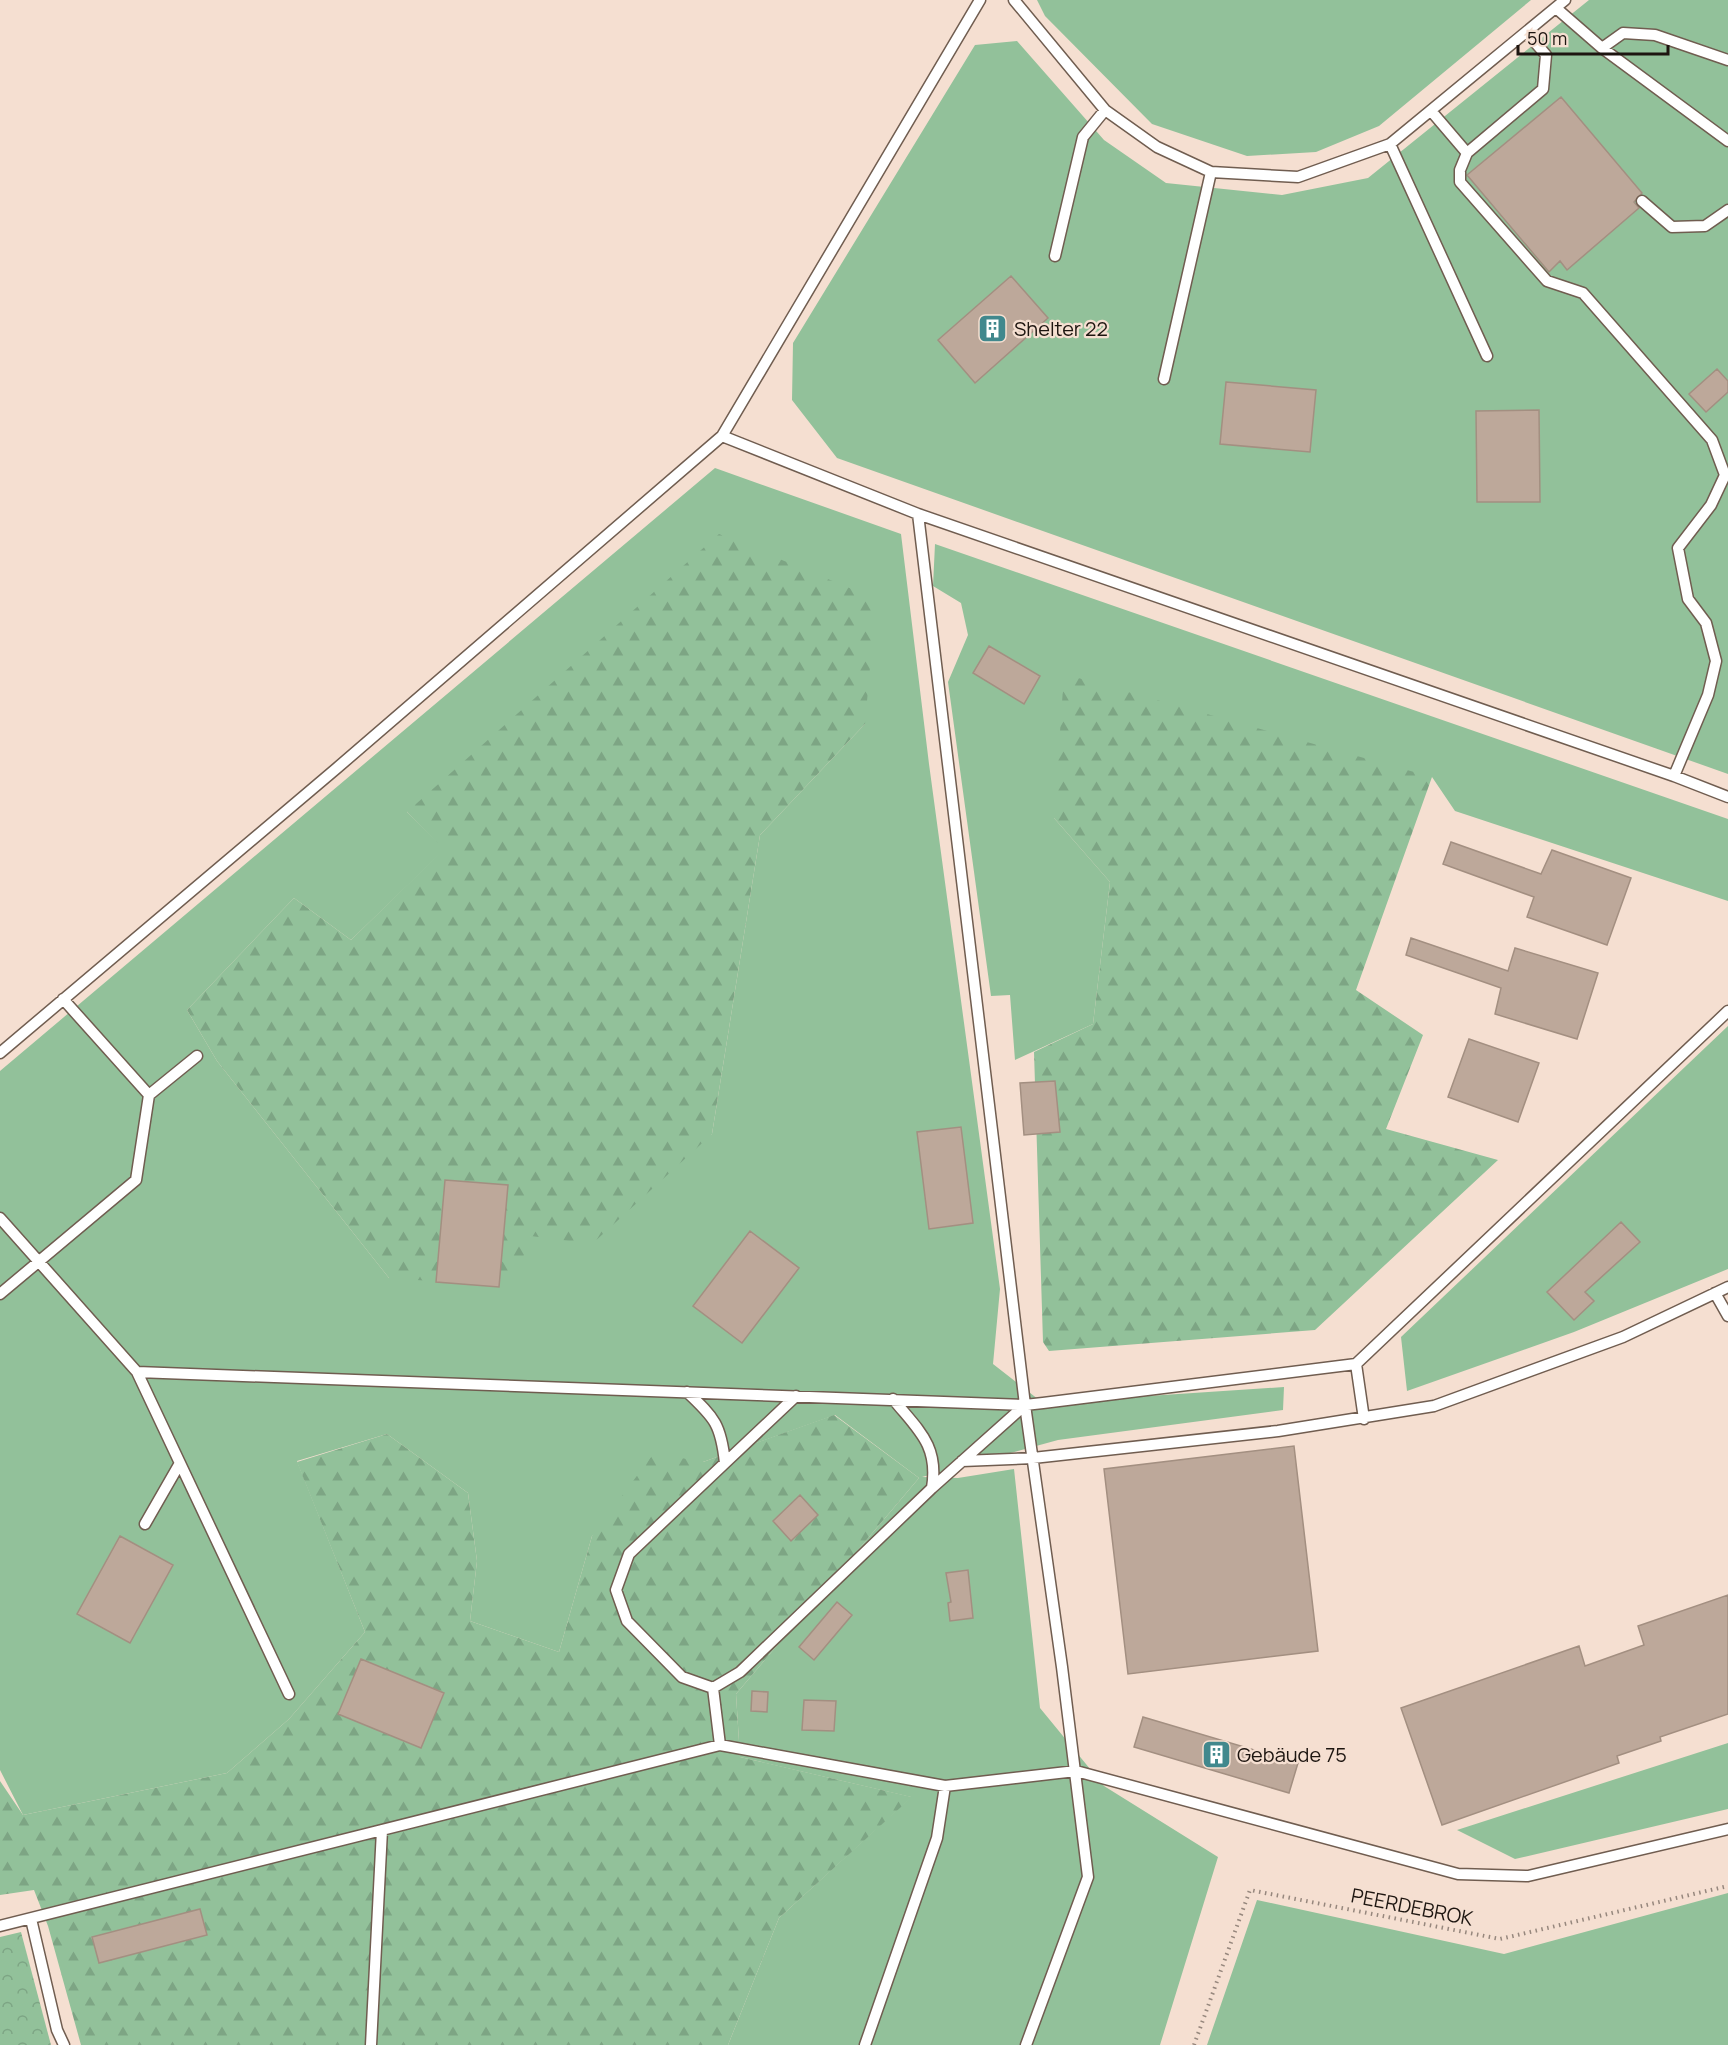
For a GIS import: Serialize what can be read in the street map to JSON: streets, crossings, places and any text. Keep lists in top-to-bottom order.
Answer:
{
  "streets": {
    "path": ["PEERDEBROK"]
  },
  "places": {
    "building": ["Shelter 22", "Gebäude 75"]
  },
  "scale_bar": "50 m"
}
